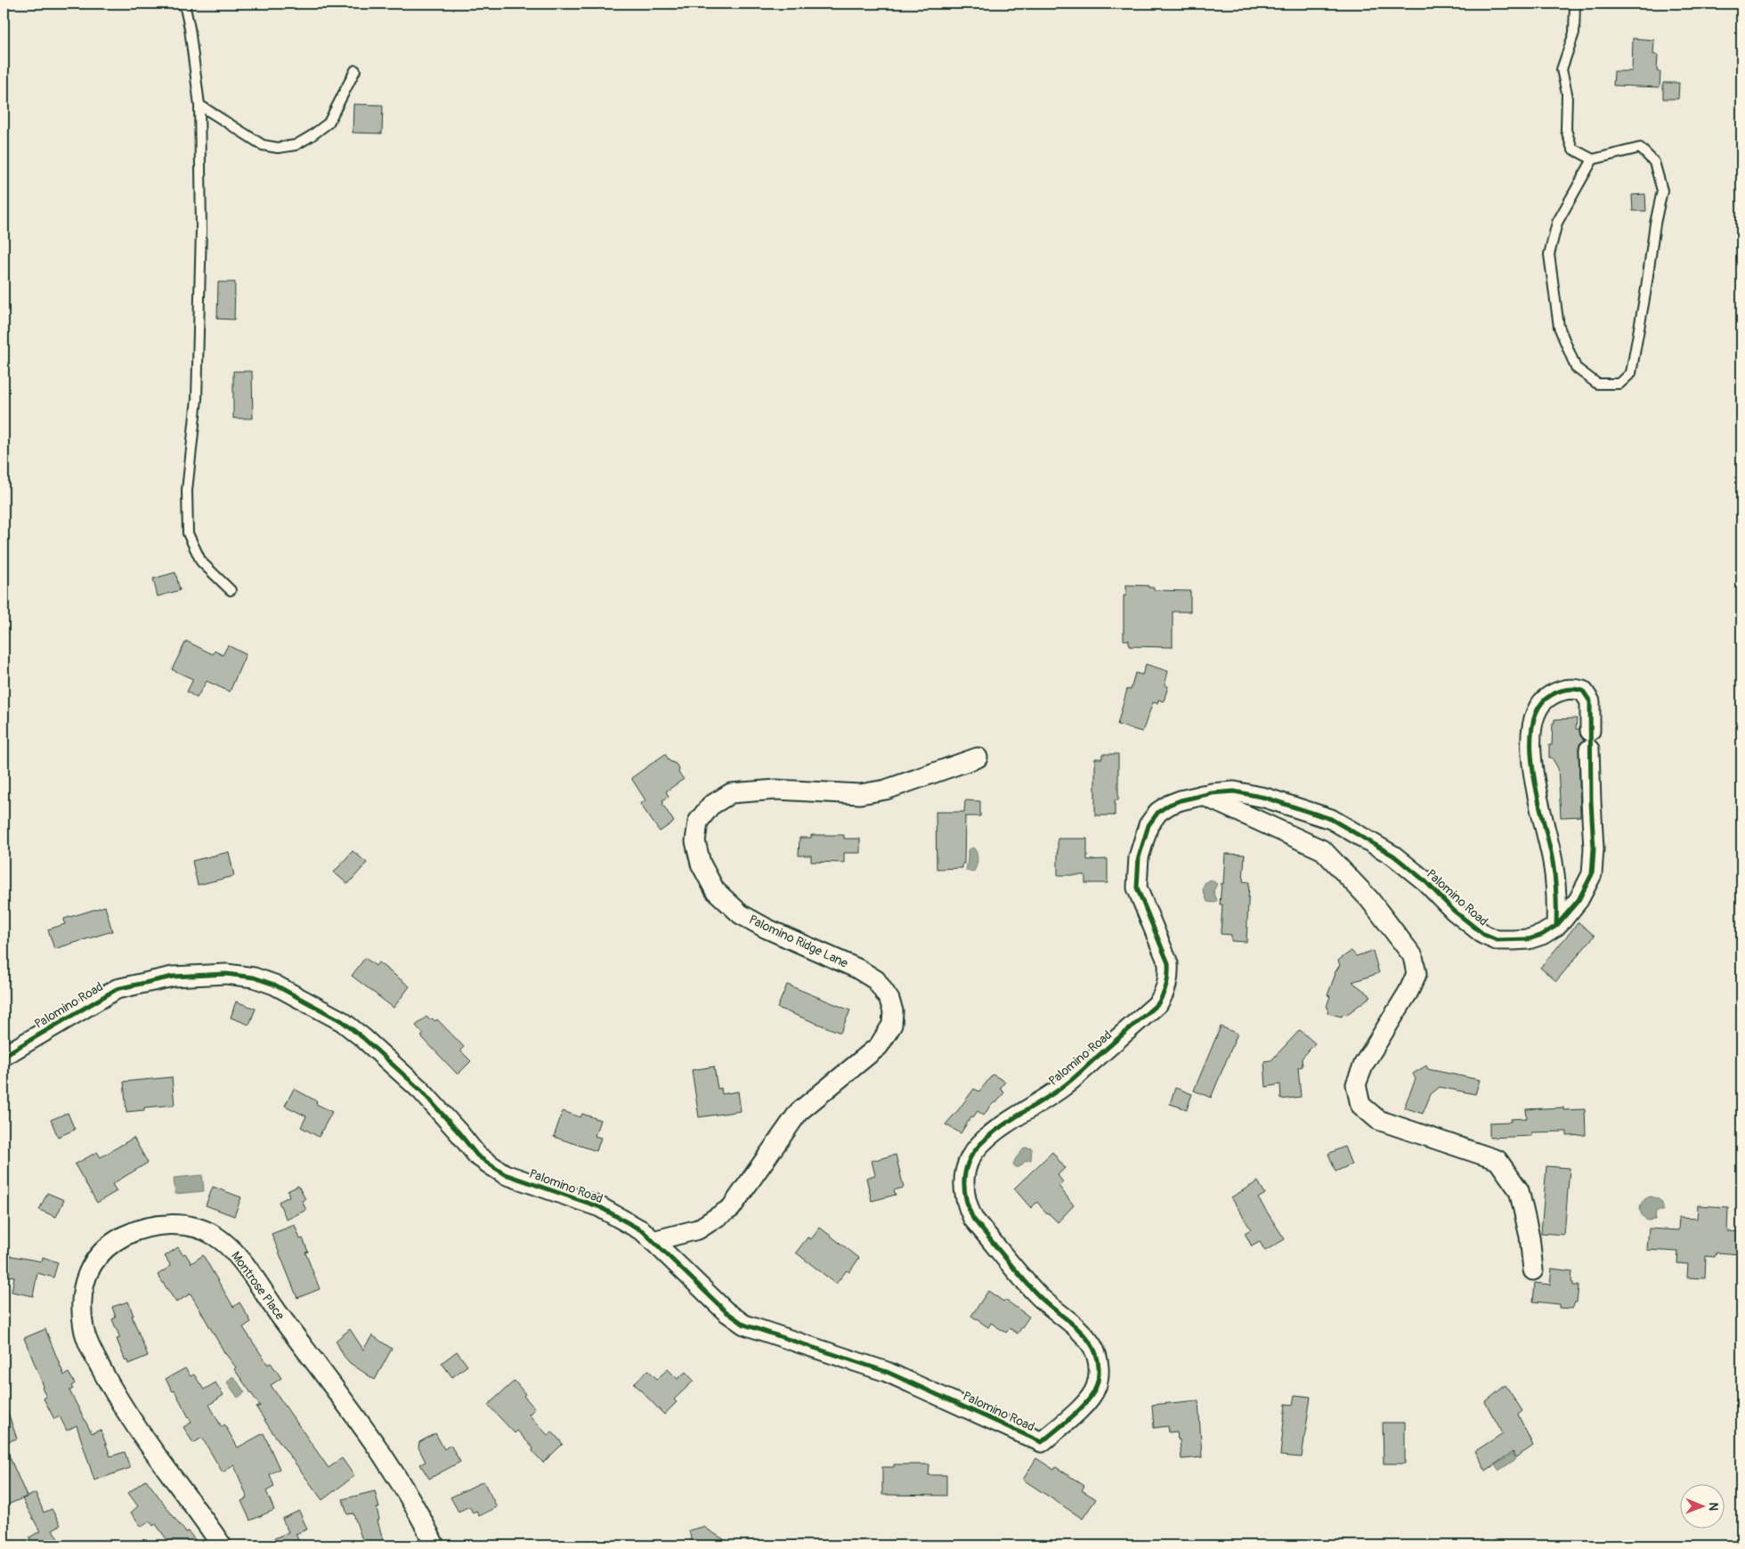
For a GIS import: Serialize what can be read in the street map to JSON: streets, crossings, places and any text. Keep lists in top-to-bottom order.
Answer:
{
  "streets": {
    "street": ["Palomino Road", "Palomino Ridge Lane", "Montrose Place"]
  },
  "crossings": [
    ["Palomino Road", "Palomino Ridge Lane"]
  ],
  "north": "right"
}
